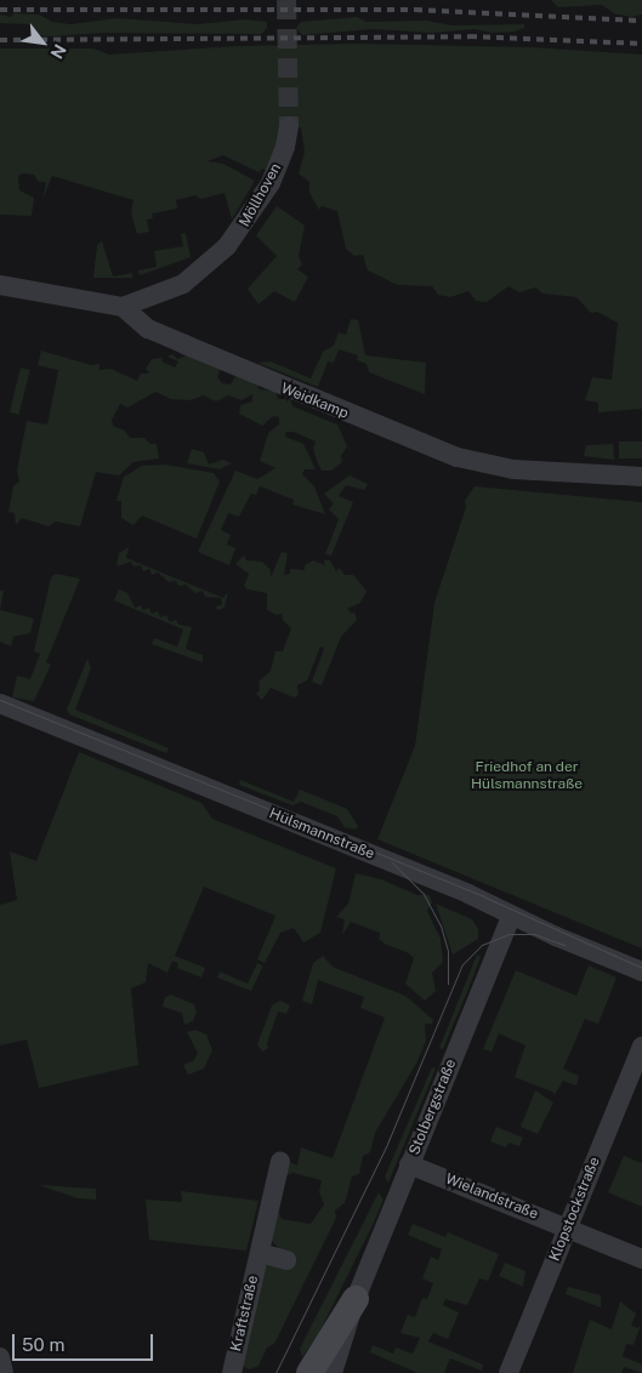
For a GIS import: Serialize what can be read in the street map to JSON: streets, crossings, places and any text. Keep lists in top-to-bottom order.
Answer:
{
  "streets": {
    "street": [
      "Möllhoven",
      "Weidkamp",
      "Hülsmannstraße",
      "Stolbergstraße",
      "Wielandstraße",
      "Klopstockstraße",
      "Kraftstraße"
    ]
  },
  "crossings": [
    ["Möllhoven", "Weidkamp"],
    ["Hülsmannstraße", "Stolbergstraße"],
    ["Stolbergstraße", "Wielandstraße"],
    ["Wielandstraße", "Klopstockstraße"]
  ],
  "parks": ["Friedhof an der Hülsmannstraße"],
  "scale_bar": "50 m",
  "north": "bottom right"
}
